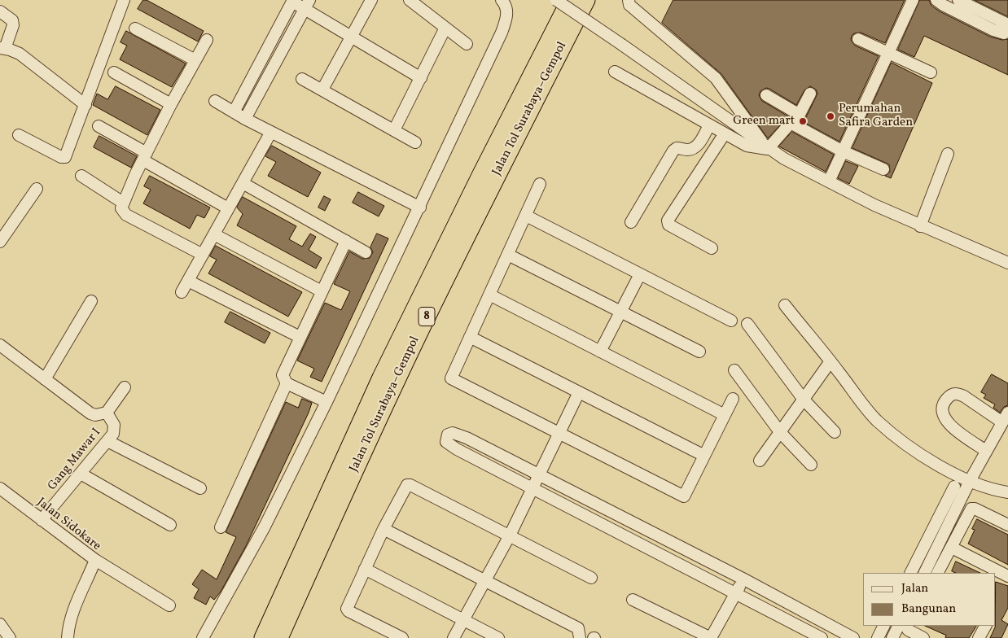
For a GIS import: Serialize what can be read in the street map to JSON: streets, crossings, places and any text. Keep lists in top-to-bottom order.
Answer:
{
  "streets": {
    "highway": ["Jalan Tol Surabaya–Gempol", "8"],
    "street": ["Gang Mawar I", "Jalan Sidokare"]
  },
  "crossings": [
    ["Gang Mawar I", "Jalan Sidokare"]
  ],
  "places": ["Perumahan Safira Garden", "Green mart"],
  "legend": ["Jalan", "Bangunan"]
}
